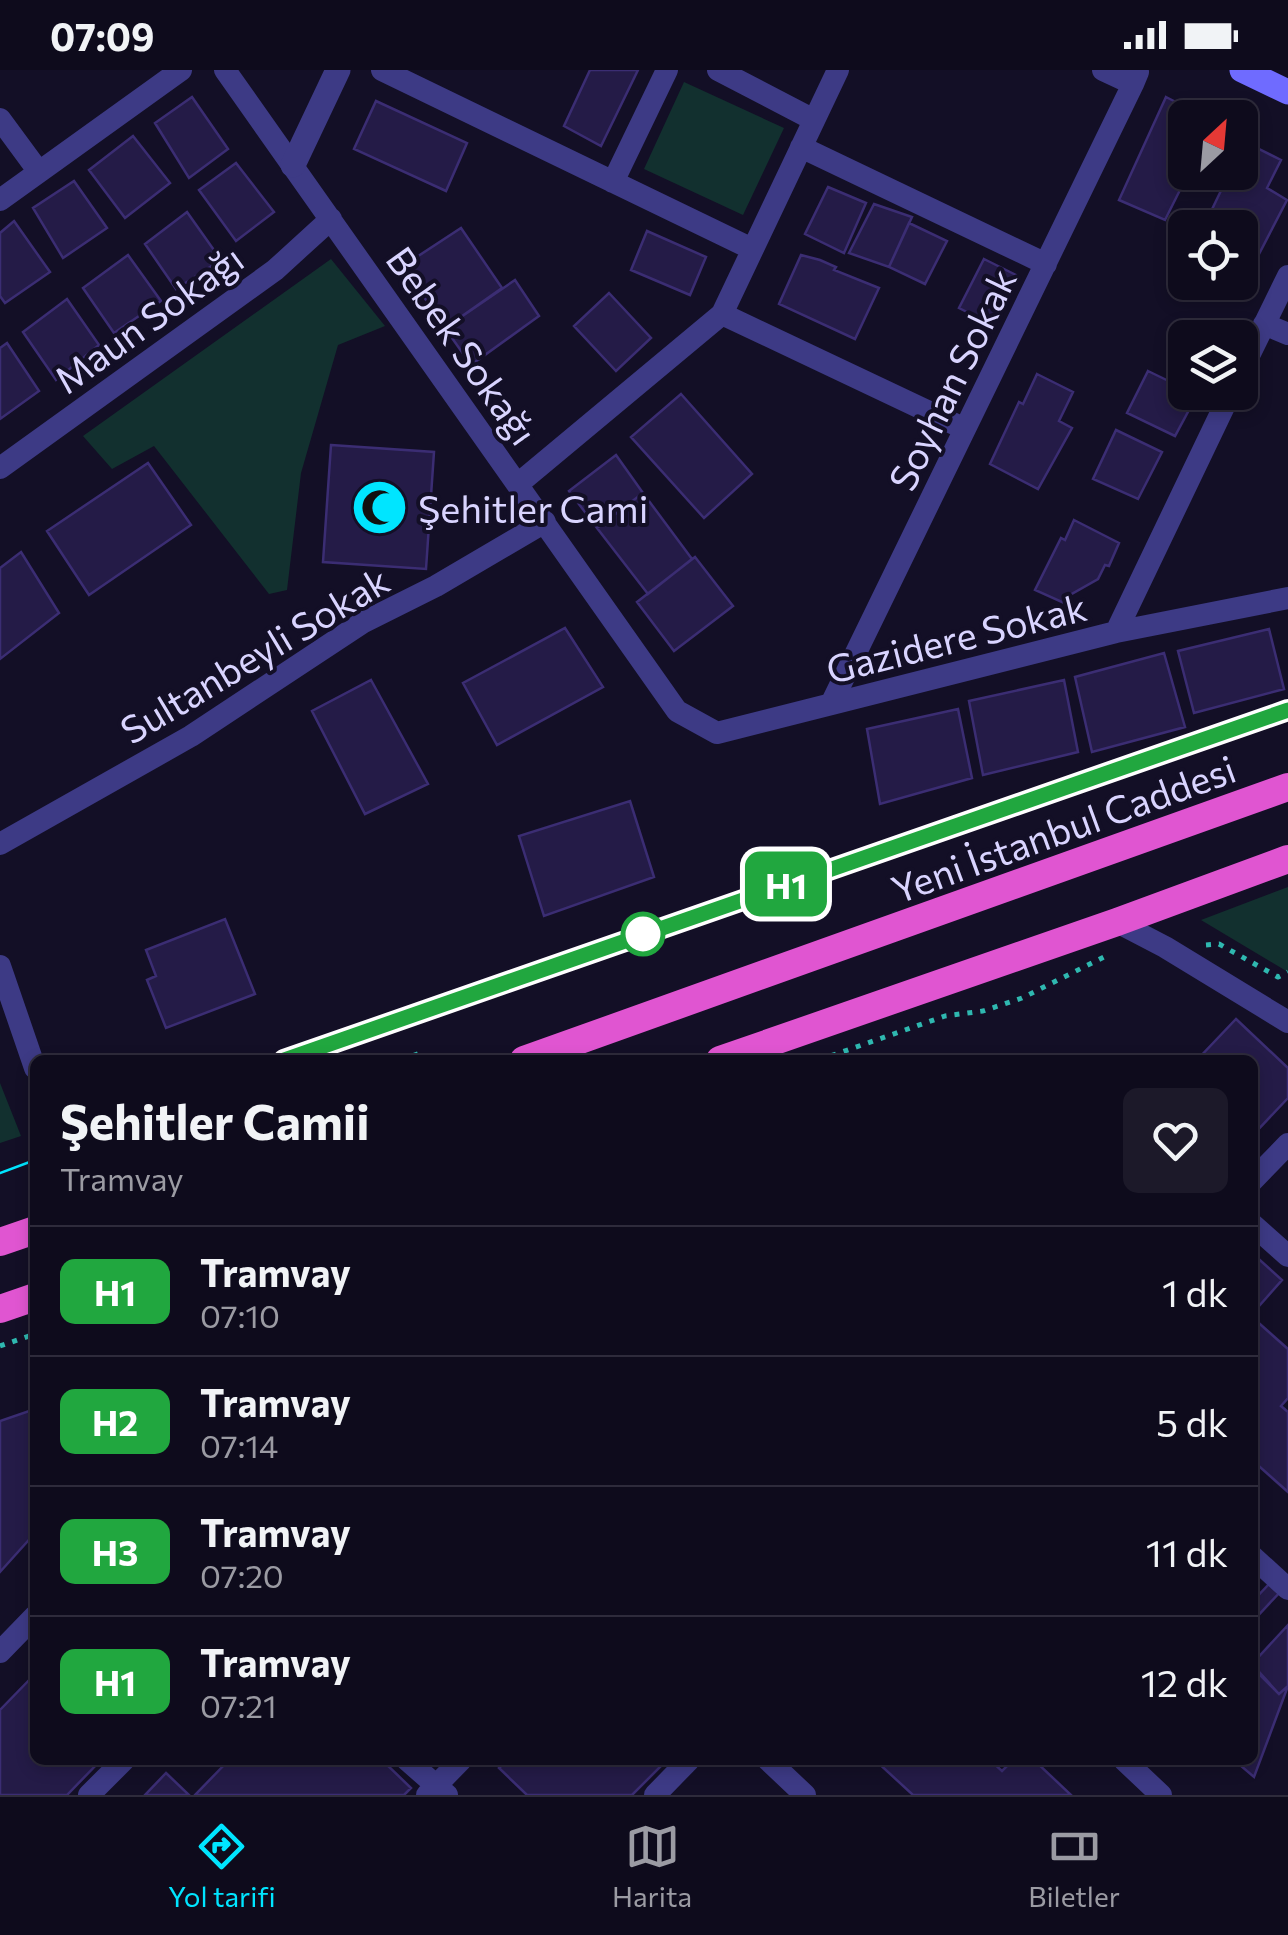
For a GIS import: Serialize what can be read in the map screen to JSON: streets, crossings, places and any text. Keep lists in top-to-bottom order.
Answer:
{
  "streets": {
    "highway": ["Yeni İstanbul Caddesi"],
    "street": [
      "Maun Sokağı",
      "Bebek Sokağı",
      "Soyhan Sokak",
      "Gazidere Sokak",
      "Sultanbeyli Sokak"
    ]
  },
  "crossings": [
    ["Maun Sokağı", "Bebek Sokağı"],
    ["Bebek Sokağı", "Gazidere Sokak"],
    ["Bebek Sokağı", "Sultanbeyli Sokak"],
    ["Soyhan Sokak", "Gazidere Sokak"]
  ],
  "places": {
    "mosque": ["Şehitler Cami"]
  },
  "lines": ["tram line H1"],
  "north": "top right",
  "page": {
    "status": "07:09",
    "on_map": "H1",
    "heading": ["Şehitler Camii", "Tramvay"],
    "list": [
      {
        "mark": "H1",
        "name": "Tramvay",
        "note": "07:10",
        "value": "1 dk"
      },
      {
        "mark": "H2",
        "name": "Tramvay",
        "note": "07:14",
        "value": "5 dk"
      },
      {
        "mark": "H3",
        "name": "Tramvay",
        "note": "07:20",
        "value": "11 dk"
      },
      {
        "mark": "H1",
        "name": "Tramvay",
        "note": "07:21",
        "value": "12 dk"
      }
    ],
    "tabs": ["Yol tarifi", "Harita", "Biletler"]
  }
}
